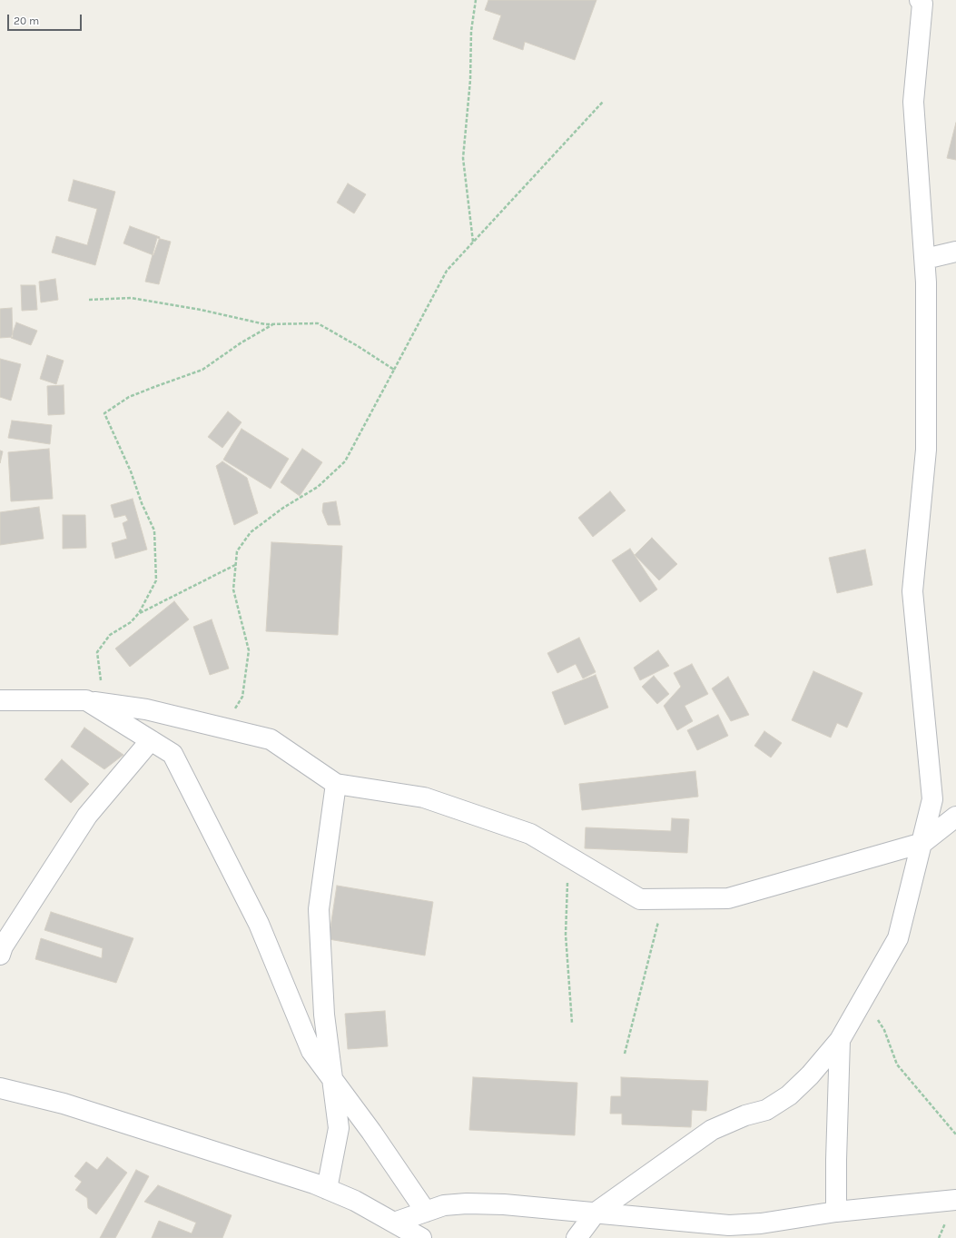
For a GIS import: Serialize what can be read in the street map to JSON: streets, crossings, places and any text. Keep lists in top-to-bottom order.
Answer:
{
  "scale_bar": "20 m"
}
